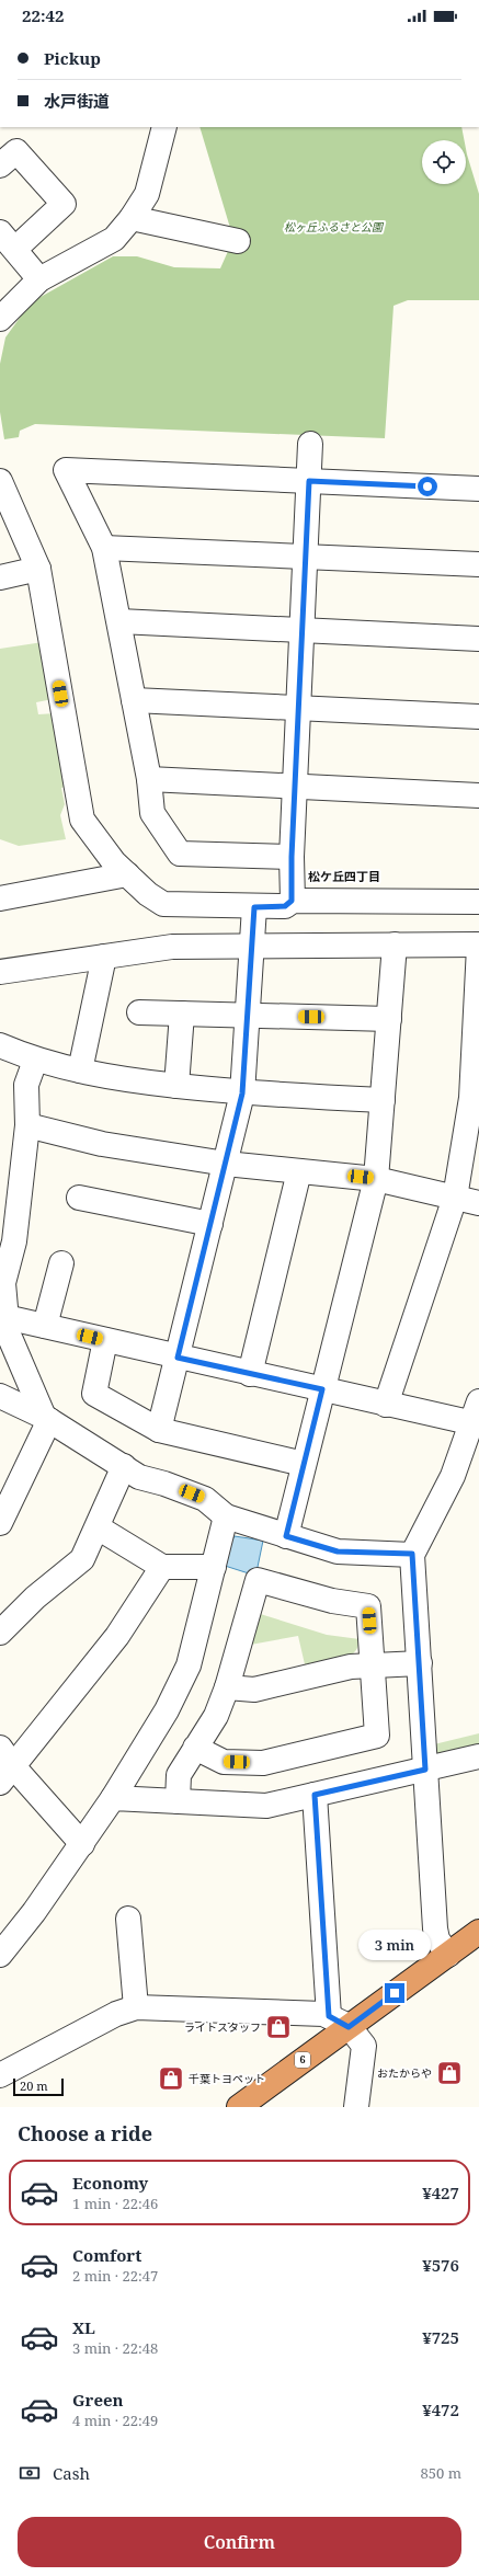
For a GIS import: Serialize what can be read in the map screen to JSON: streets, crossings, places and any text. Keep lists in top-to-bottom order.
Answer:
{
  "streets": {
    "highway": ["6"]
  },
  "districts": ["松ケ丘四丁目"],
  "parks": ["松ヶ丘ふるさと公園"],
  "places": {
    "shop": ["ライトスタッフ", "おたからや", "千葉トヨペット"]
  },
  "scale_bar": "20 m",
  "page": {
    "status": "22:42",
    "banner": ["Pickup", "水戸街道"],
    "bubble": "3 min",
    "scale": "20 m",
    "heading": "Choose a ride",
    "list": [
      {
        "name": "Economy",
        "note": "1 min · 22:46",
        "value": "¥427"
      },
      {
        "name": "Comfort",
        "note": "2 min · 22:47",
        "value": "¥576"
      },
      {
        "name": "XL",
        "note": "3 min · 22:48",
        "value": "¥725"
      },
      {
        "name": "Green",
        "note": "4 min · 22:49",
        "value": "¥472"
      }
    ],
    "pay": ["Cash", "850 m"],
    "buttons": "Confirm"
  }
}
